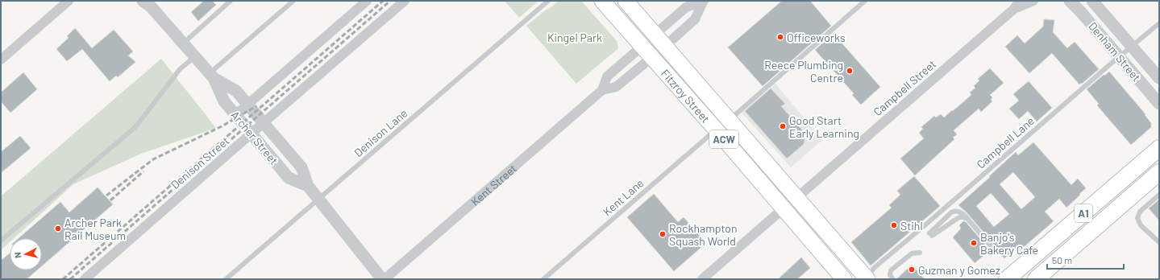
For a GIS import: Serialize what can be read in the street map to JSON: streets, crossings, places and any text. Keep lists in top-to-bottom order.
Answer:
{
  "streets": {
    "highway": ["A1"],
    "main road": ["Fitzroy Street", "ACW", "Kent Street"],
    "street": [
      "Denham Street",
      "Campbell Street",
      "Archer Street",
      "Denison Street"
    ],
    "lane": ["Denison Lane", "Campbell Lane", "Kent Lane"]
  },
  "crossings": [
    ["Denham Street", "Campbell Lane"],
    ["Campbell Street", "Fitzroy Street"],
    ["Fitzroy Street", "Kent Street"],
    ["Fitzroy Street", "Kent Lane"],
    ["Denison Lane", "Archer Street"],
    ["Archer Street", "Denison Street"],
    ["Archer Street", "Kent Street"]
  ],
  "parks": ["Kingel Park"],
  "places": [
    "Officeworks",
    "Reece Plumbing Centre",
    "Good Start Early Learning",
    "Stihl",
    "Archer Park Rail Museum",
    "Rockhampton Squash World",
    "Banjo's Bakery Cafe",
    "Guzman y Gomez"
  ],
  "scale_bar": "50 m",
  "north": "left"
}
